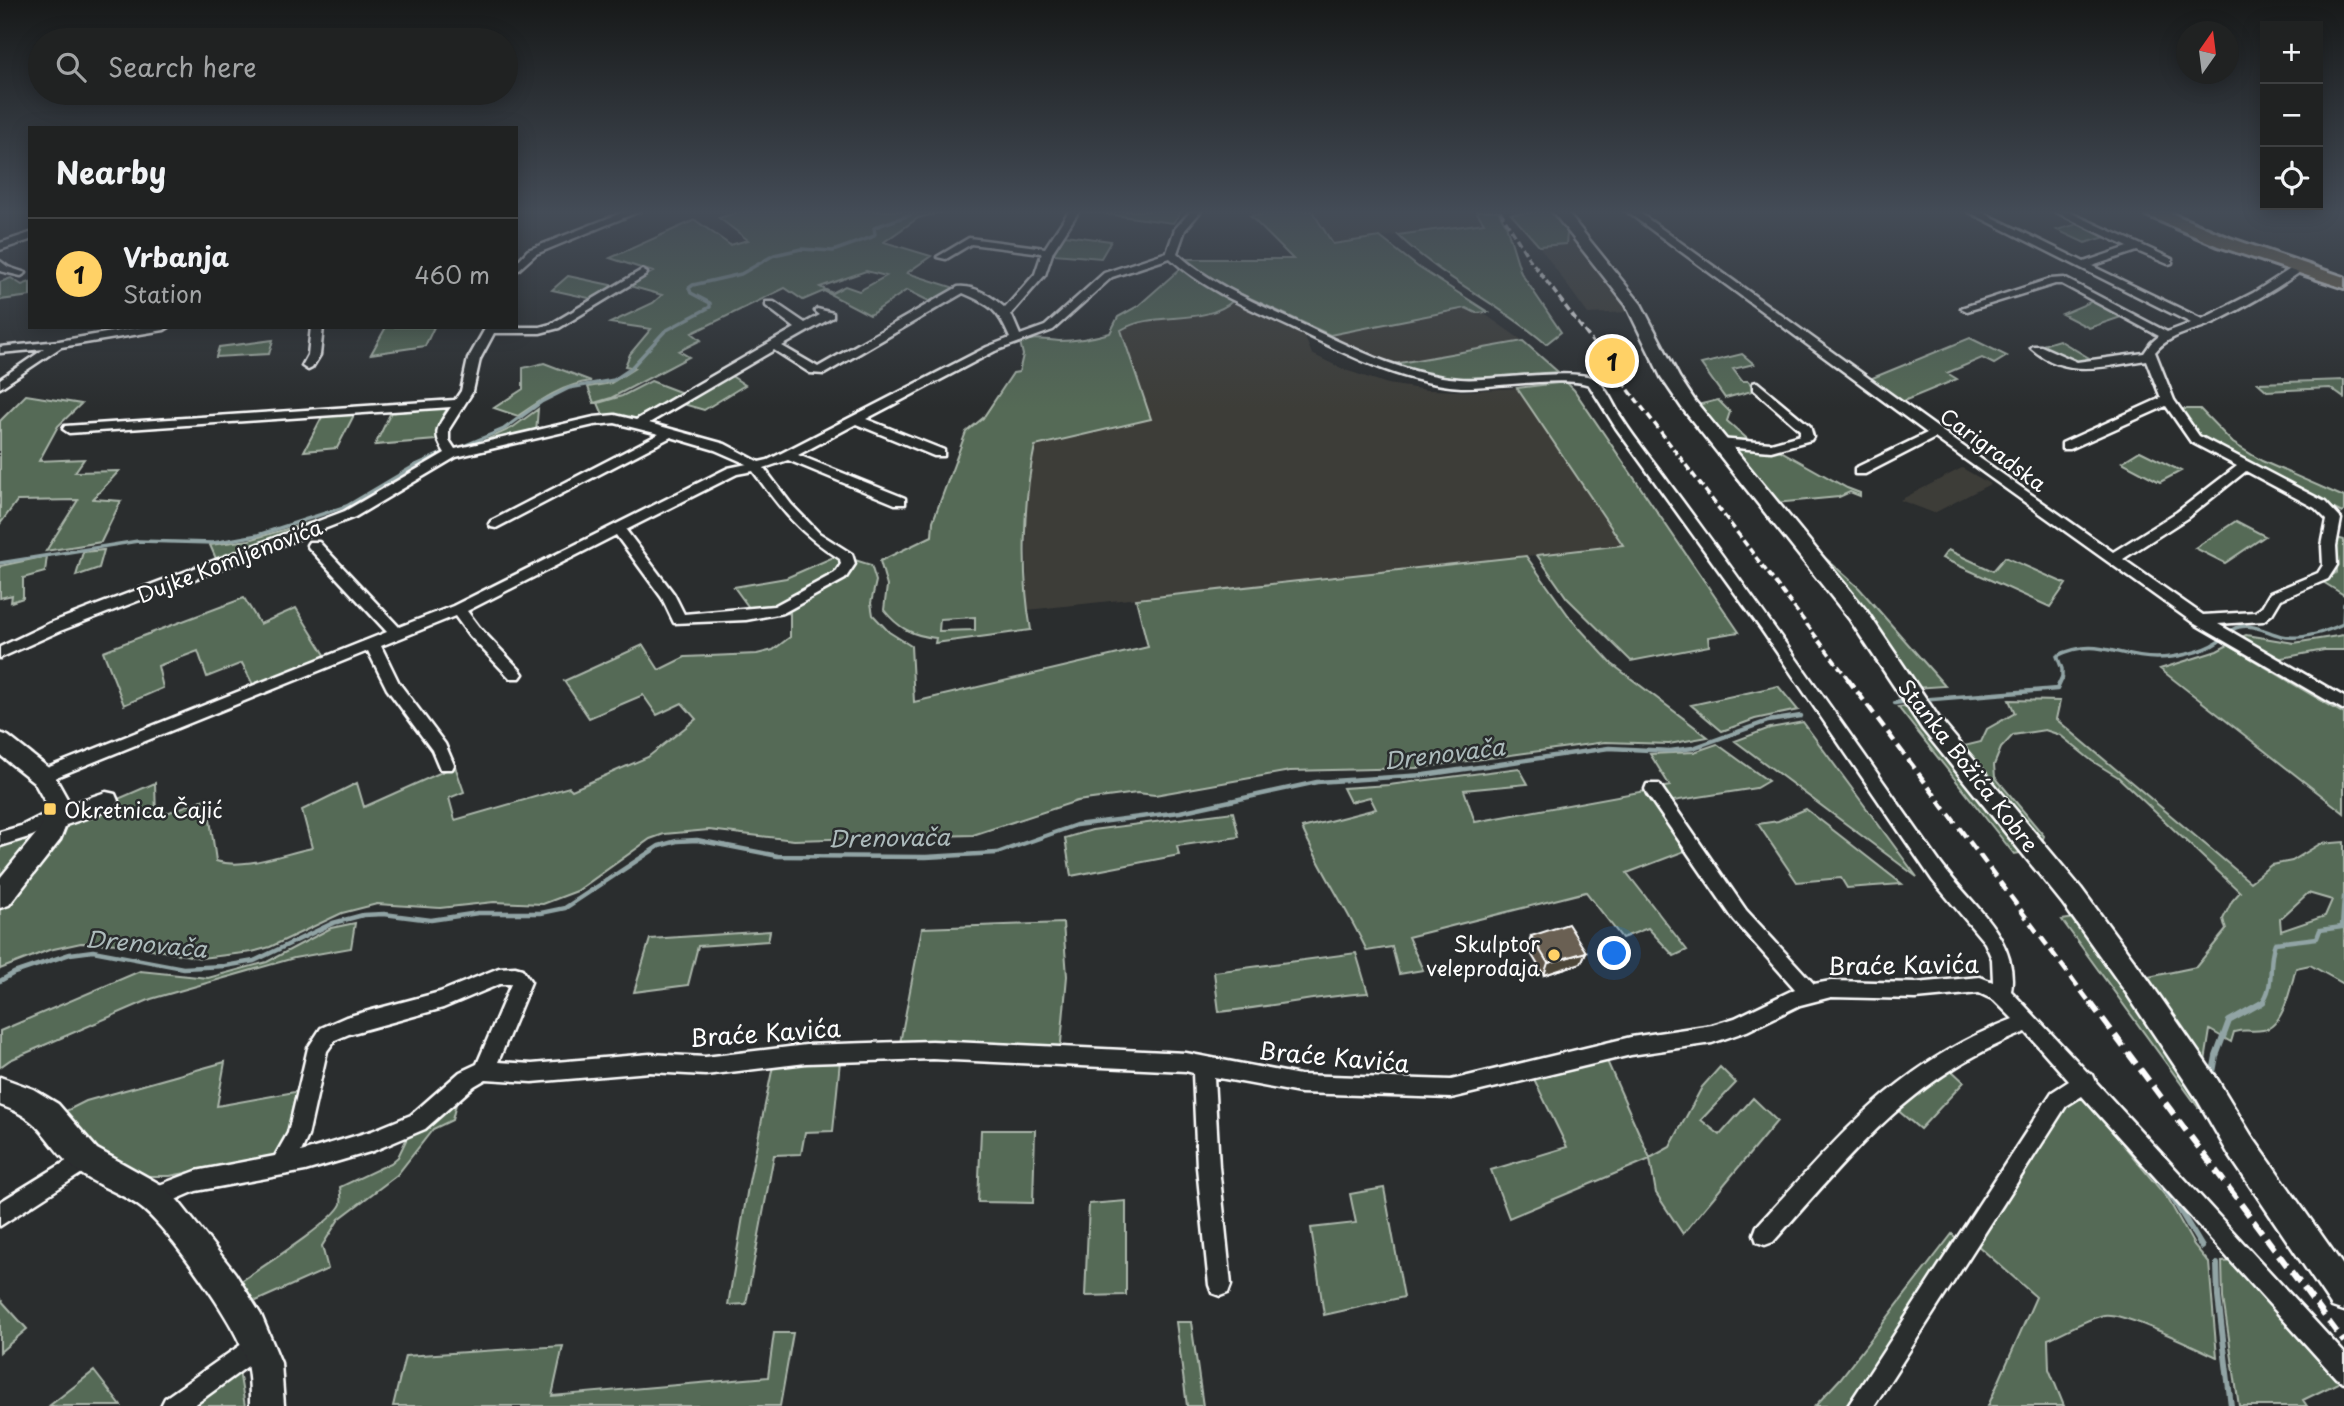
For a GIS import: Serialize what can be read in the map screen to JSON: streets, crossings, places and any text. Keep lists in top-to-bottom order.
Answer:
{
  "streets": {
    "street": [
      "Carigradska",
      "Dujke Komljenovića",
      "Stanka Božića Kobre",
      "Braće Kavića"
    ]
  },
  "water": ["Drenovača"],
  "places": {
    "transit": ["Okretnica Čajić"],
    "other": ["Skulptor veleprodaja"]
  },
  "north": "top",
  "page": {
    "map_buttons": ["+", "−"],
    "search": "Search here",
    "heading": "Nearby",
    "list": [
      {
        "mark": "1",
        "name": "Vrbanja",
        "note": "Station",
        "value": "460 m"
      }
    ],
    "pins": "1"
  }
}
